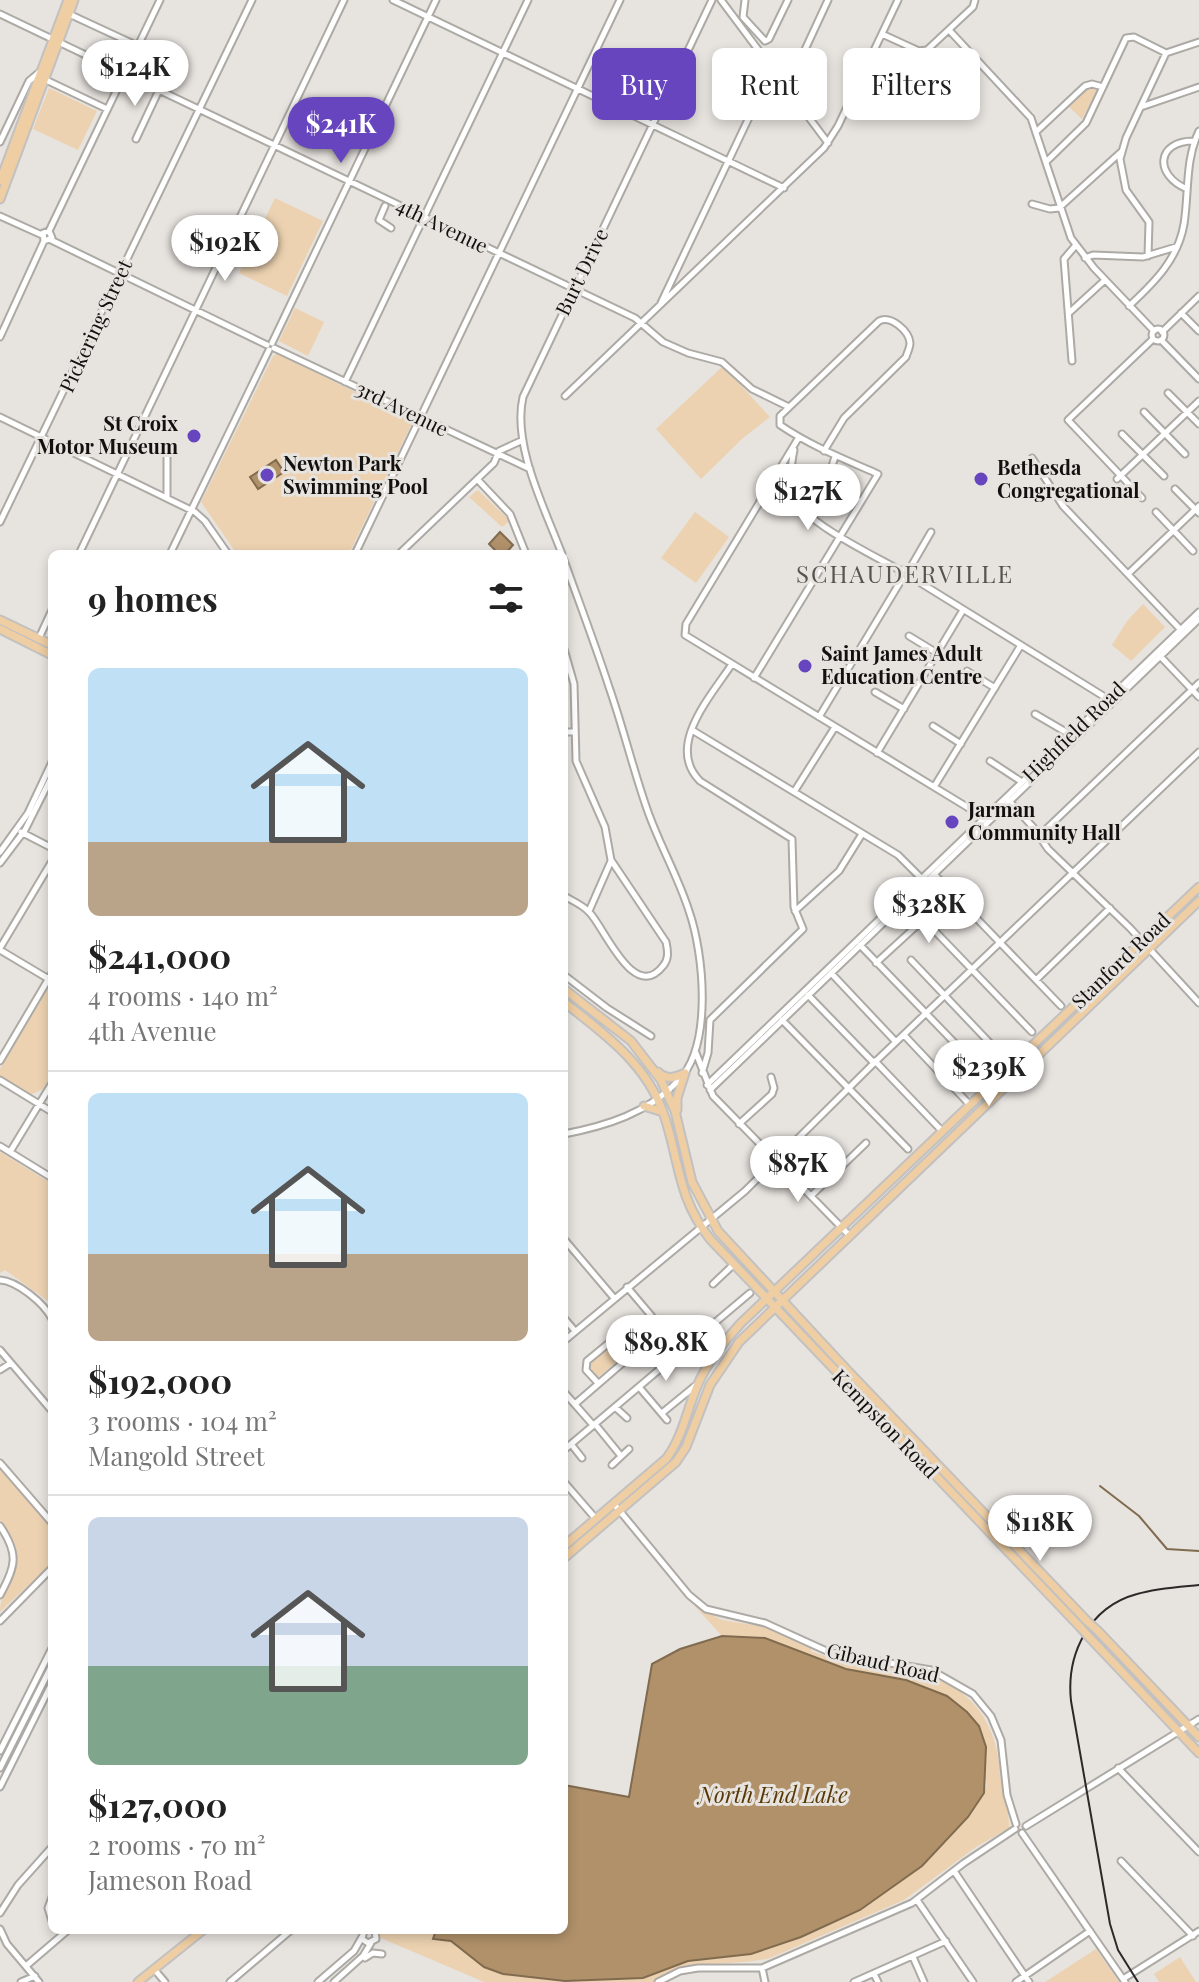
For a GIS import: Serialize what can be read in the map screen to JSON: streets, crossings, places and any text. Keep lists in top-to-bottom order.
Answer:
{
  "streets": {
    "main road": ["Stanford Road", "Kempston Road"],
    "street": [
      "4th Avenue",
      "Burt Drive",
      "Pickering Street",
      "3rd Avenue",
      "Highfield Road",
      "Gibaud Road"
    ]
  },
  "crossings": [
    ["4th Avenue", "Burt Drive"],
    ["4th Avenue", "Pickering Street"],
    ["Burt Drive", "3rd Avenue"],
    ["Pickering Street", "3rd Avenue"],
    ["Stanford Road", "Kempston Road"],
    ["Stanford Road", "Gibaud Road"]
  ],
  "districts": ["SCHAUDERVILLE"],
  "water": ["North End Lake"],
  "places": [
    "St Croix Motor Museum",
    "Newton Park Swimming Pool",
    "Bethesda Congregational",
    "Saint James Adult Education Centre",
    "Jarman Community Hall"
  ],
  "page": {
    "price": [
      "$124K",
      "$241K",
      "$192K",
      "$127K",
      "$328K",
      "$239K",
      "$87K",
      "$89.8K",
      "$118K"
    ],
    "chip": ["Buy", "Rent", "Filters"],
    "heading": "9 homes",
    "list": [
      {
        "name": "$241,000",
        "note": "4 rooms · 140 m² · 4th Avenue"
      },
      {
        "name": "$192,000",
        "note": "3 rooms · 104 m² · Mangold Street"
      },
      {
        "name": "$127,000",
        "note": "2 rooms · 70 m² · Jameson Road"
      }
    ]
  }
}
